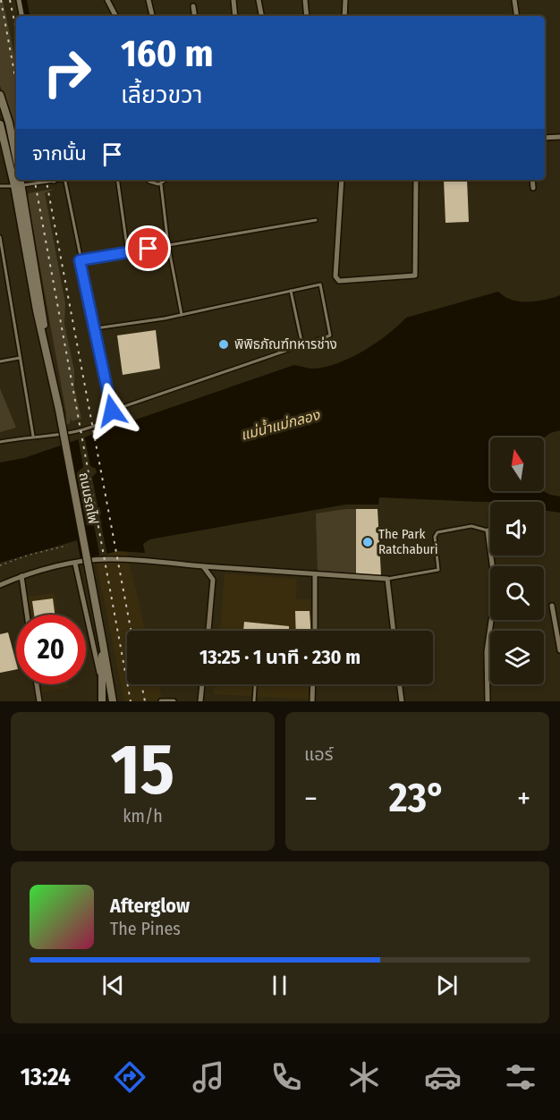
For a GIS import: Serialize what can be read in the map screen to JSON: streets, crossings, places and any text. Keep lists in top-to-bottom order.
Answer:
{
  "streets": {
    "main road": ["ถนนรถไฟ"]
  },
  "water": ["แม่น้ำแม่กลอง"],
  "places": ["พิพิธภัณฑ์ทหารช่าง", "The Park Ratchaburi"],
  "north": "top",
  "page": {
    "turn": ["160 m", "เลี้ยวขวา"],
    "then": "จากนั้น",
    "limit": "20",
    "trip": "13:25 · 1 นาที · 230 m",
    "tile": [
      ["15", "km/h"],
      "แอร์"
    ],
    "heat": ["−", "23°", "+"],
    "song": ["Afterglow", "The Pines"],
    "tabs": "13:24"
  }
}
